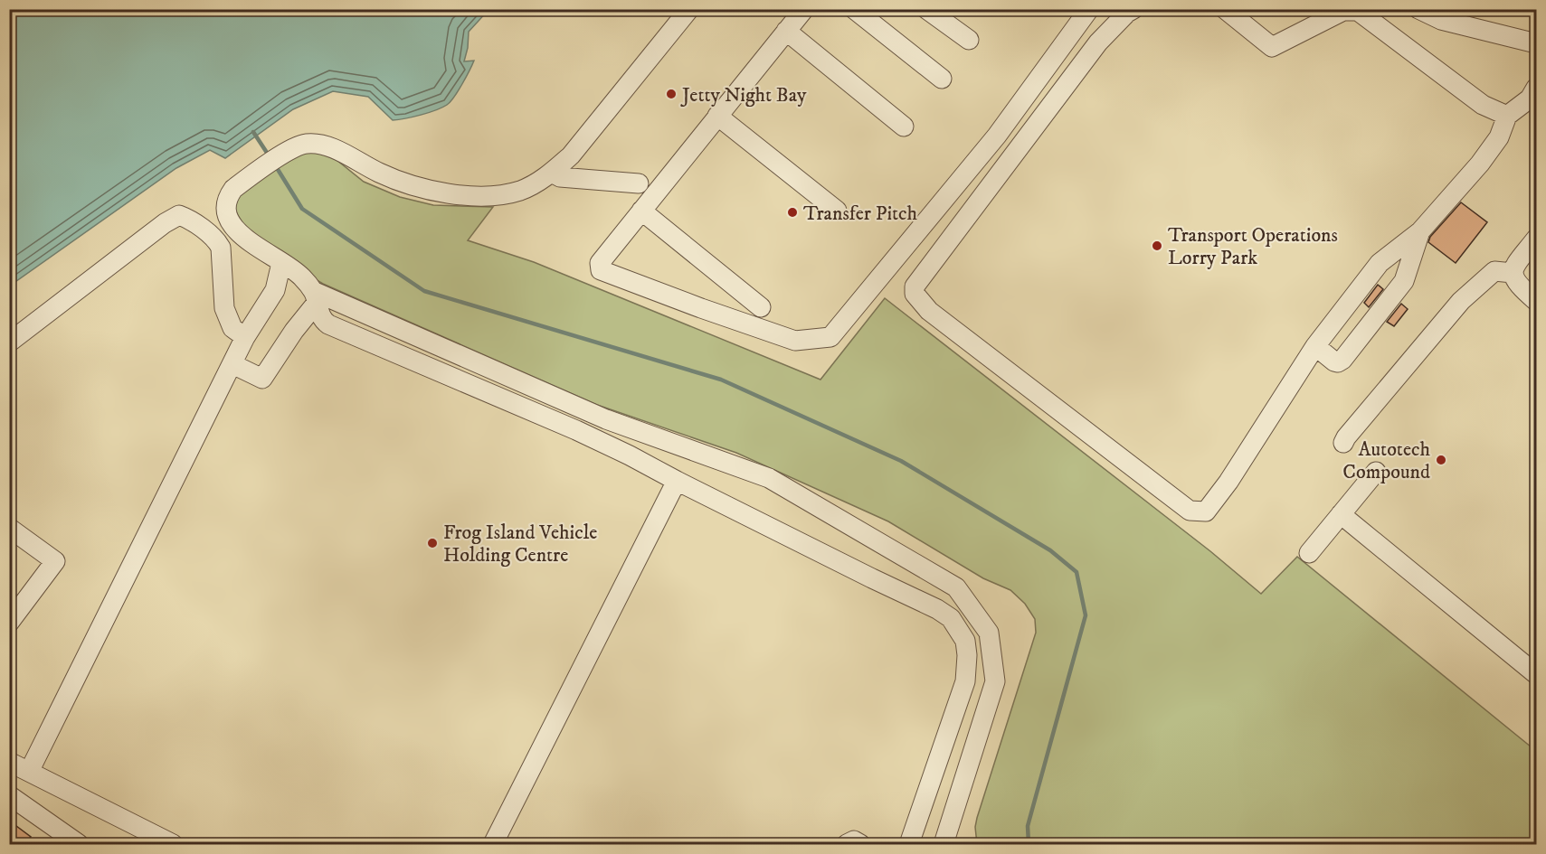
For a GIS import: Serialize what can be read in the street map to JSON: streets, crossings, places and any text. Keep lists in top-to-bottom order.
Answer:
{
  "places": [
    "Jetty Night Bay",
    "Transfer Pitch",
    "Transport Operations Lorry Park",
    "Autotech Compound",
    "Frog Island Vehicle Holding Centre"
  ]
}
